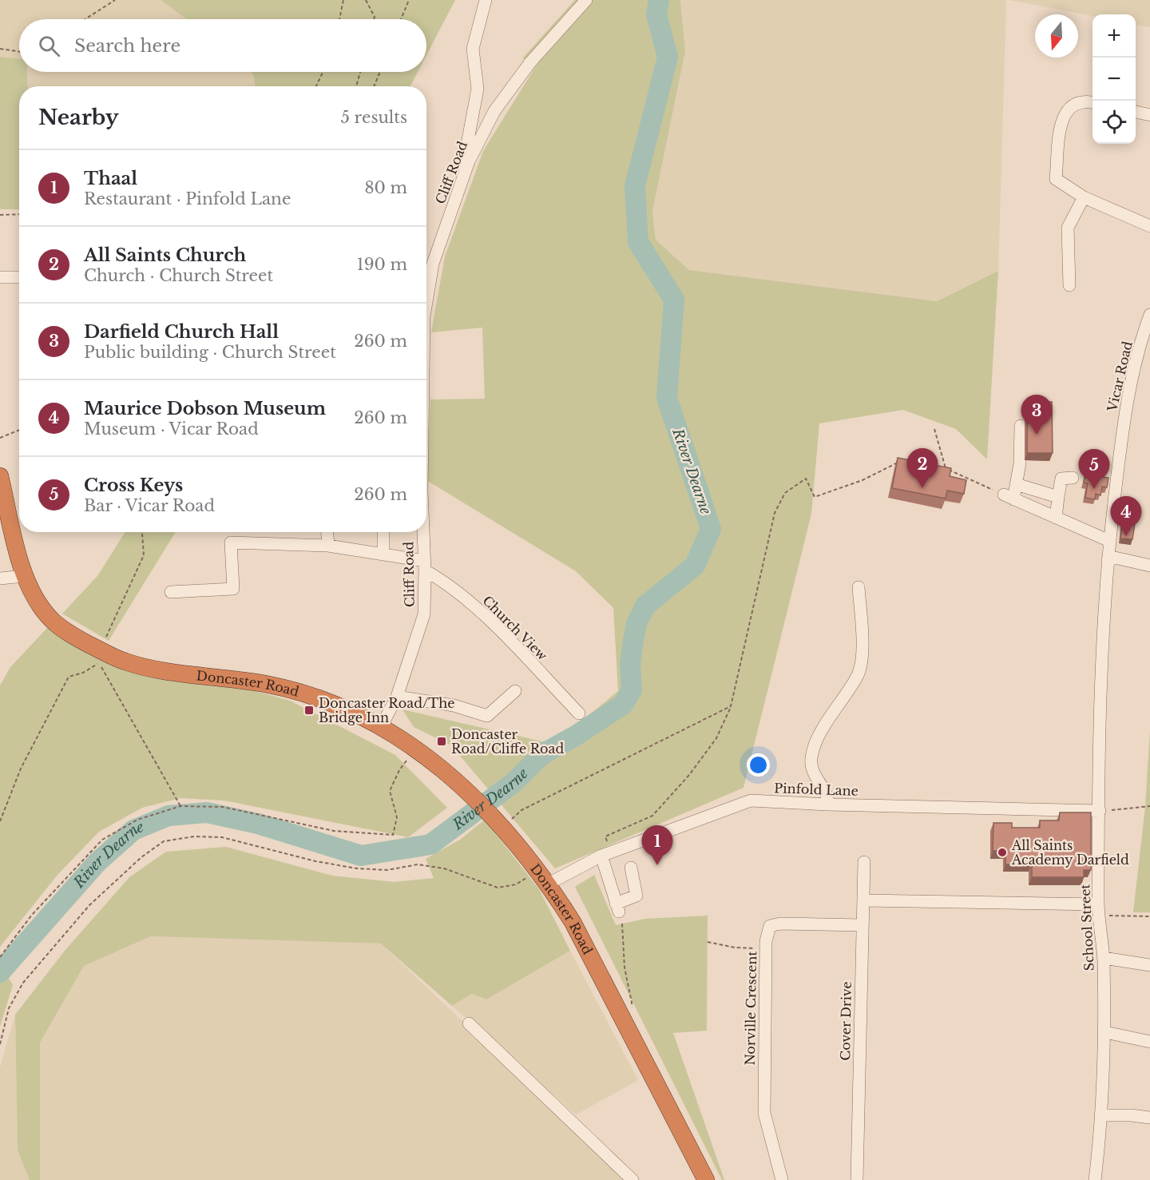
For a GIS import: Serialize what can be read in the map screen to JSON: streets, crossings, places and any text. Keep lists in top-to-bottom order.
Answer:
{
  "streets": {
    "highway": ["Doncaster Road"],
    "street": [
      "Cliff Road",
      "Vicar Road",
      "Church View",
      "Pinfold Lane",
      "School Street",
      "Norville Crescent",
      "Cover Drive"
    ]
  },
  "crossings": [
    ["Cliff Road", "Church View"],
    ["Cliff Road", "Doncaster Road"],
    ["Vicar Road", "School Street"],
    ["Doncaster Road", "Pinfold Lane"],
    ["Pinfold Lane", "School Street"],
    ["Norville Crescent", "Cover Drive"]
  ],
  "water": ["River Dearne"],
  "places": {
    "transit": ["Doncaster Road/The Bridge Inn", "Doncaster Road/Cliffe Road"],
    "other": ["All Saints Academy Darfield"]
  },
  "north": "bottom",
  "page": {
    "map_buttons": ["+", "−"],
    "search": "Search here",
    "heading": ["Nearby", "5 results"],
    "list": [
      {
        "mark": "1",
        "name": "Thaal",
        "note": "Restaurant · Pinfold Lane",
        "value": "80 m"
      },
      {
        "mark": "2",
        "name": "All Saints Church",
        "note": "Church · Church Street",
        "value": "190 m"
      },
      {
        "mark": "3",
        "name": "Darfield Church Hall",
        "note": "Public building · Church Street",
        "value": "260 m"
      },
      {
        "mark": "4",
        "name": "Maurice Dobson Museum",
        "note": "Museum · Vicar Road",
        "value": "260 m"
      },
      {
        "mark": "5",
        "name": "Cross Keys",
        "note": "Bar · Vicar Road",
        "value": "260 m"
      }
    ],
    "pins": [
      "3",
      "2",
      "5",
      "4",
      "1"
    ]
  }
}
